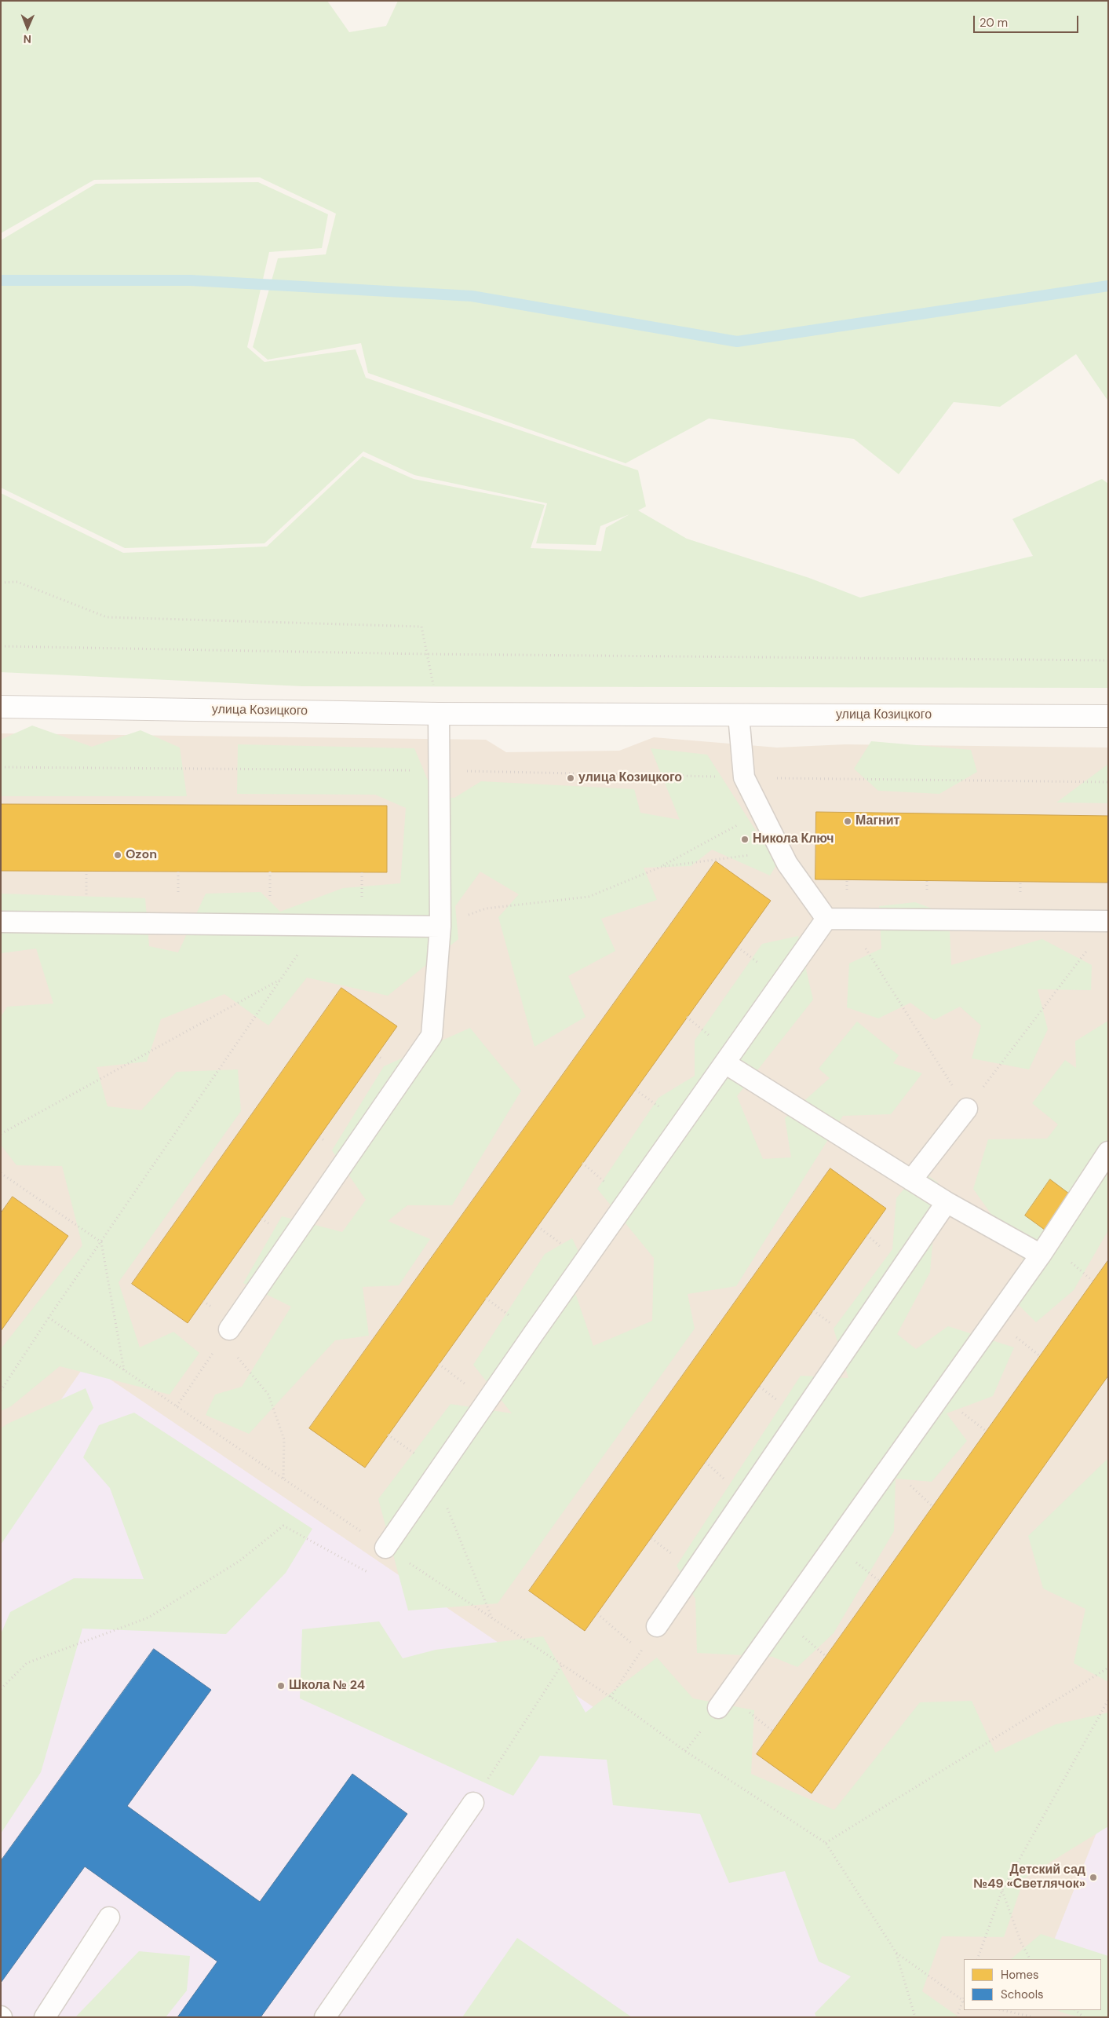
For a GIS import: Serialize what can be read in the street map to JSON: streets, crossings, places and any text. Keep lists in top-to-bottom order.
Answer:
{
  "streets": {
    "street": ["улица Козицкого"]
  },
  "places": [
    "улица Козицкого",
    "Магнит",
    "Никола Ключ",
    "Ozon",
    "Школа № 24",
    "Детский сад №49 «Светлячок»"
  ],
  "legend": ["Homes", "Schools"],
  "scale_bar": "20 m",
  "north": "bottom"
}
